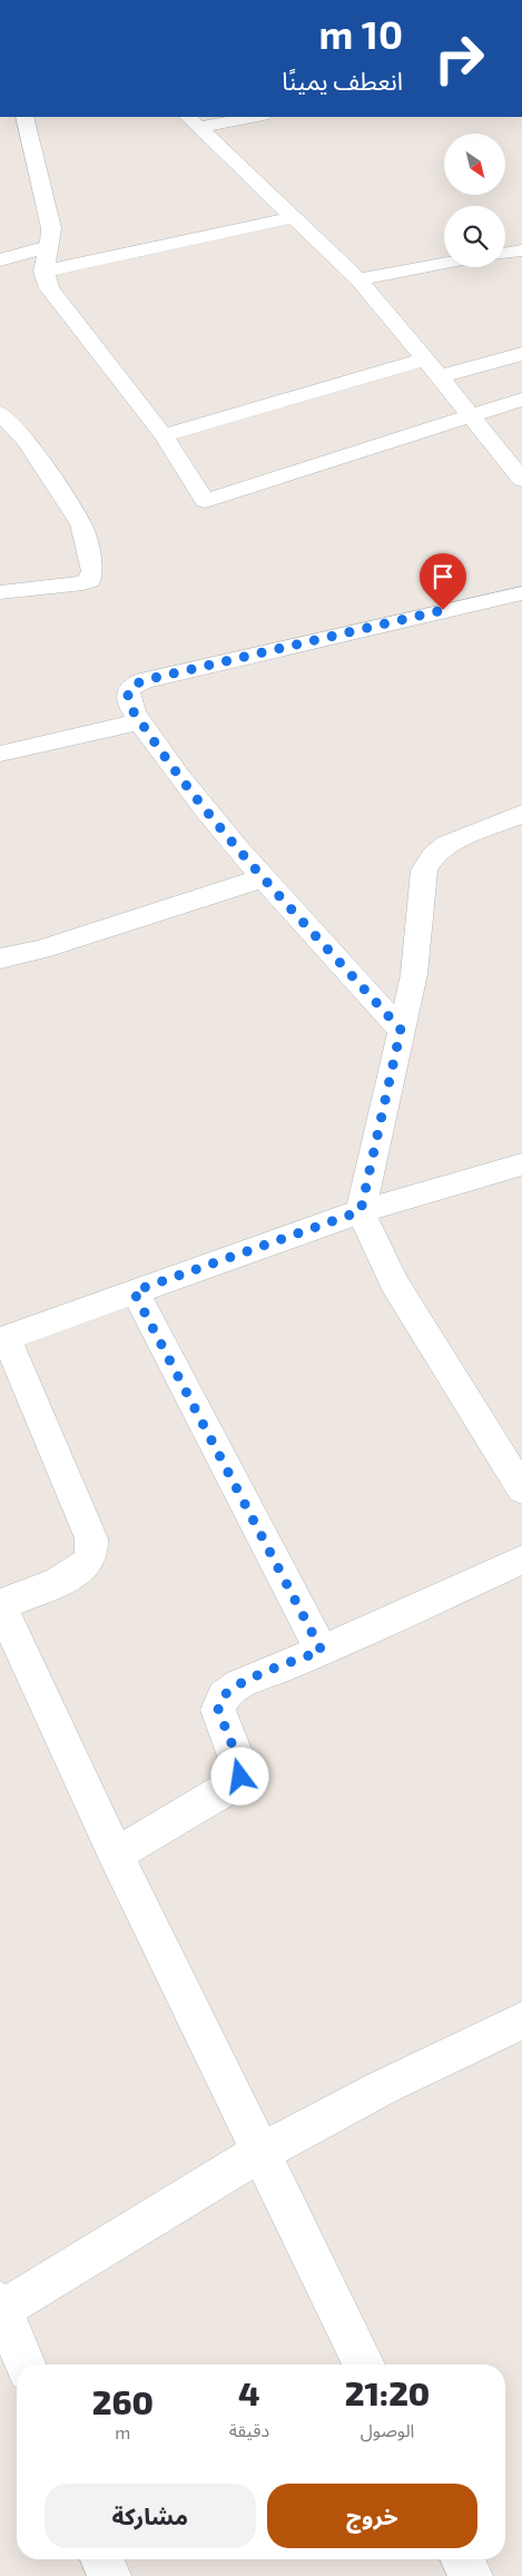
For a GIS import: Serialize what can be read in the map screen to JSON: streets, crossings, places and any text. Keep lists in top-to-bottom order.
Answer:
{
  "north": "bottom right",
  "page": {
    "turn": ["10 m", "انعطف يمينًا"],
    "eta": [
      "21:20",
      "الوصول",
      "4",
      "دقيقة",
      "260",
      "m"
    ],
    "buttons": ["خروج", "مشاركة"]
  }
}
